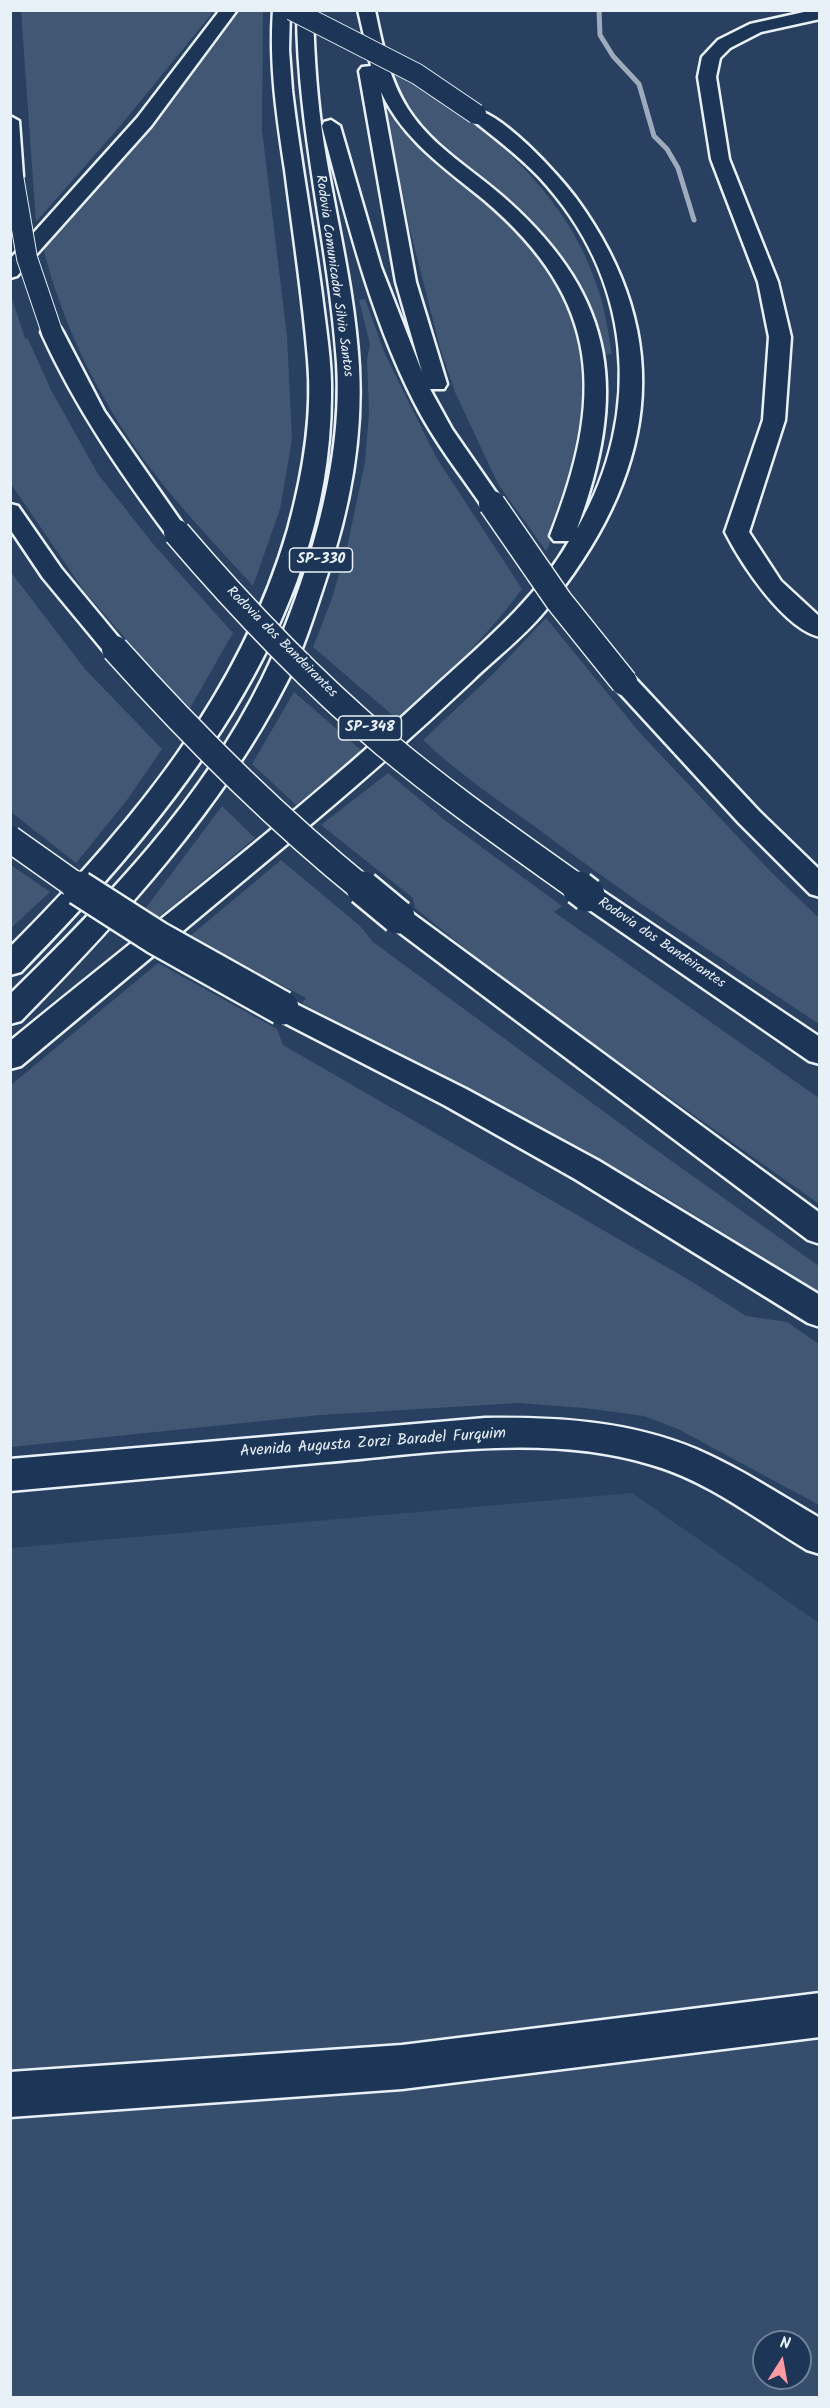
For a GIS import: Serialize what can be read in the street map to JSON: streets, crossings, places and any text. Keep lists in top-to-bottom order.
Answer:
{
  "streets": {
    "main road": [
      "Rodovia Comunicador Silvio Santos",
      "SP-330",
      "Rodovia dos Bandeirantes",
      "SP-348",
      "Avenida Augusta Zorzi Baradel Furquim"
    ]
  },
  "north": "top"
}
